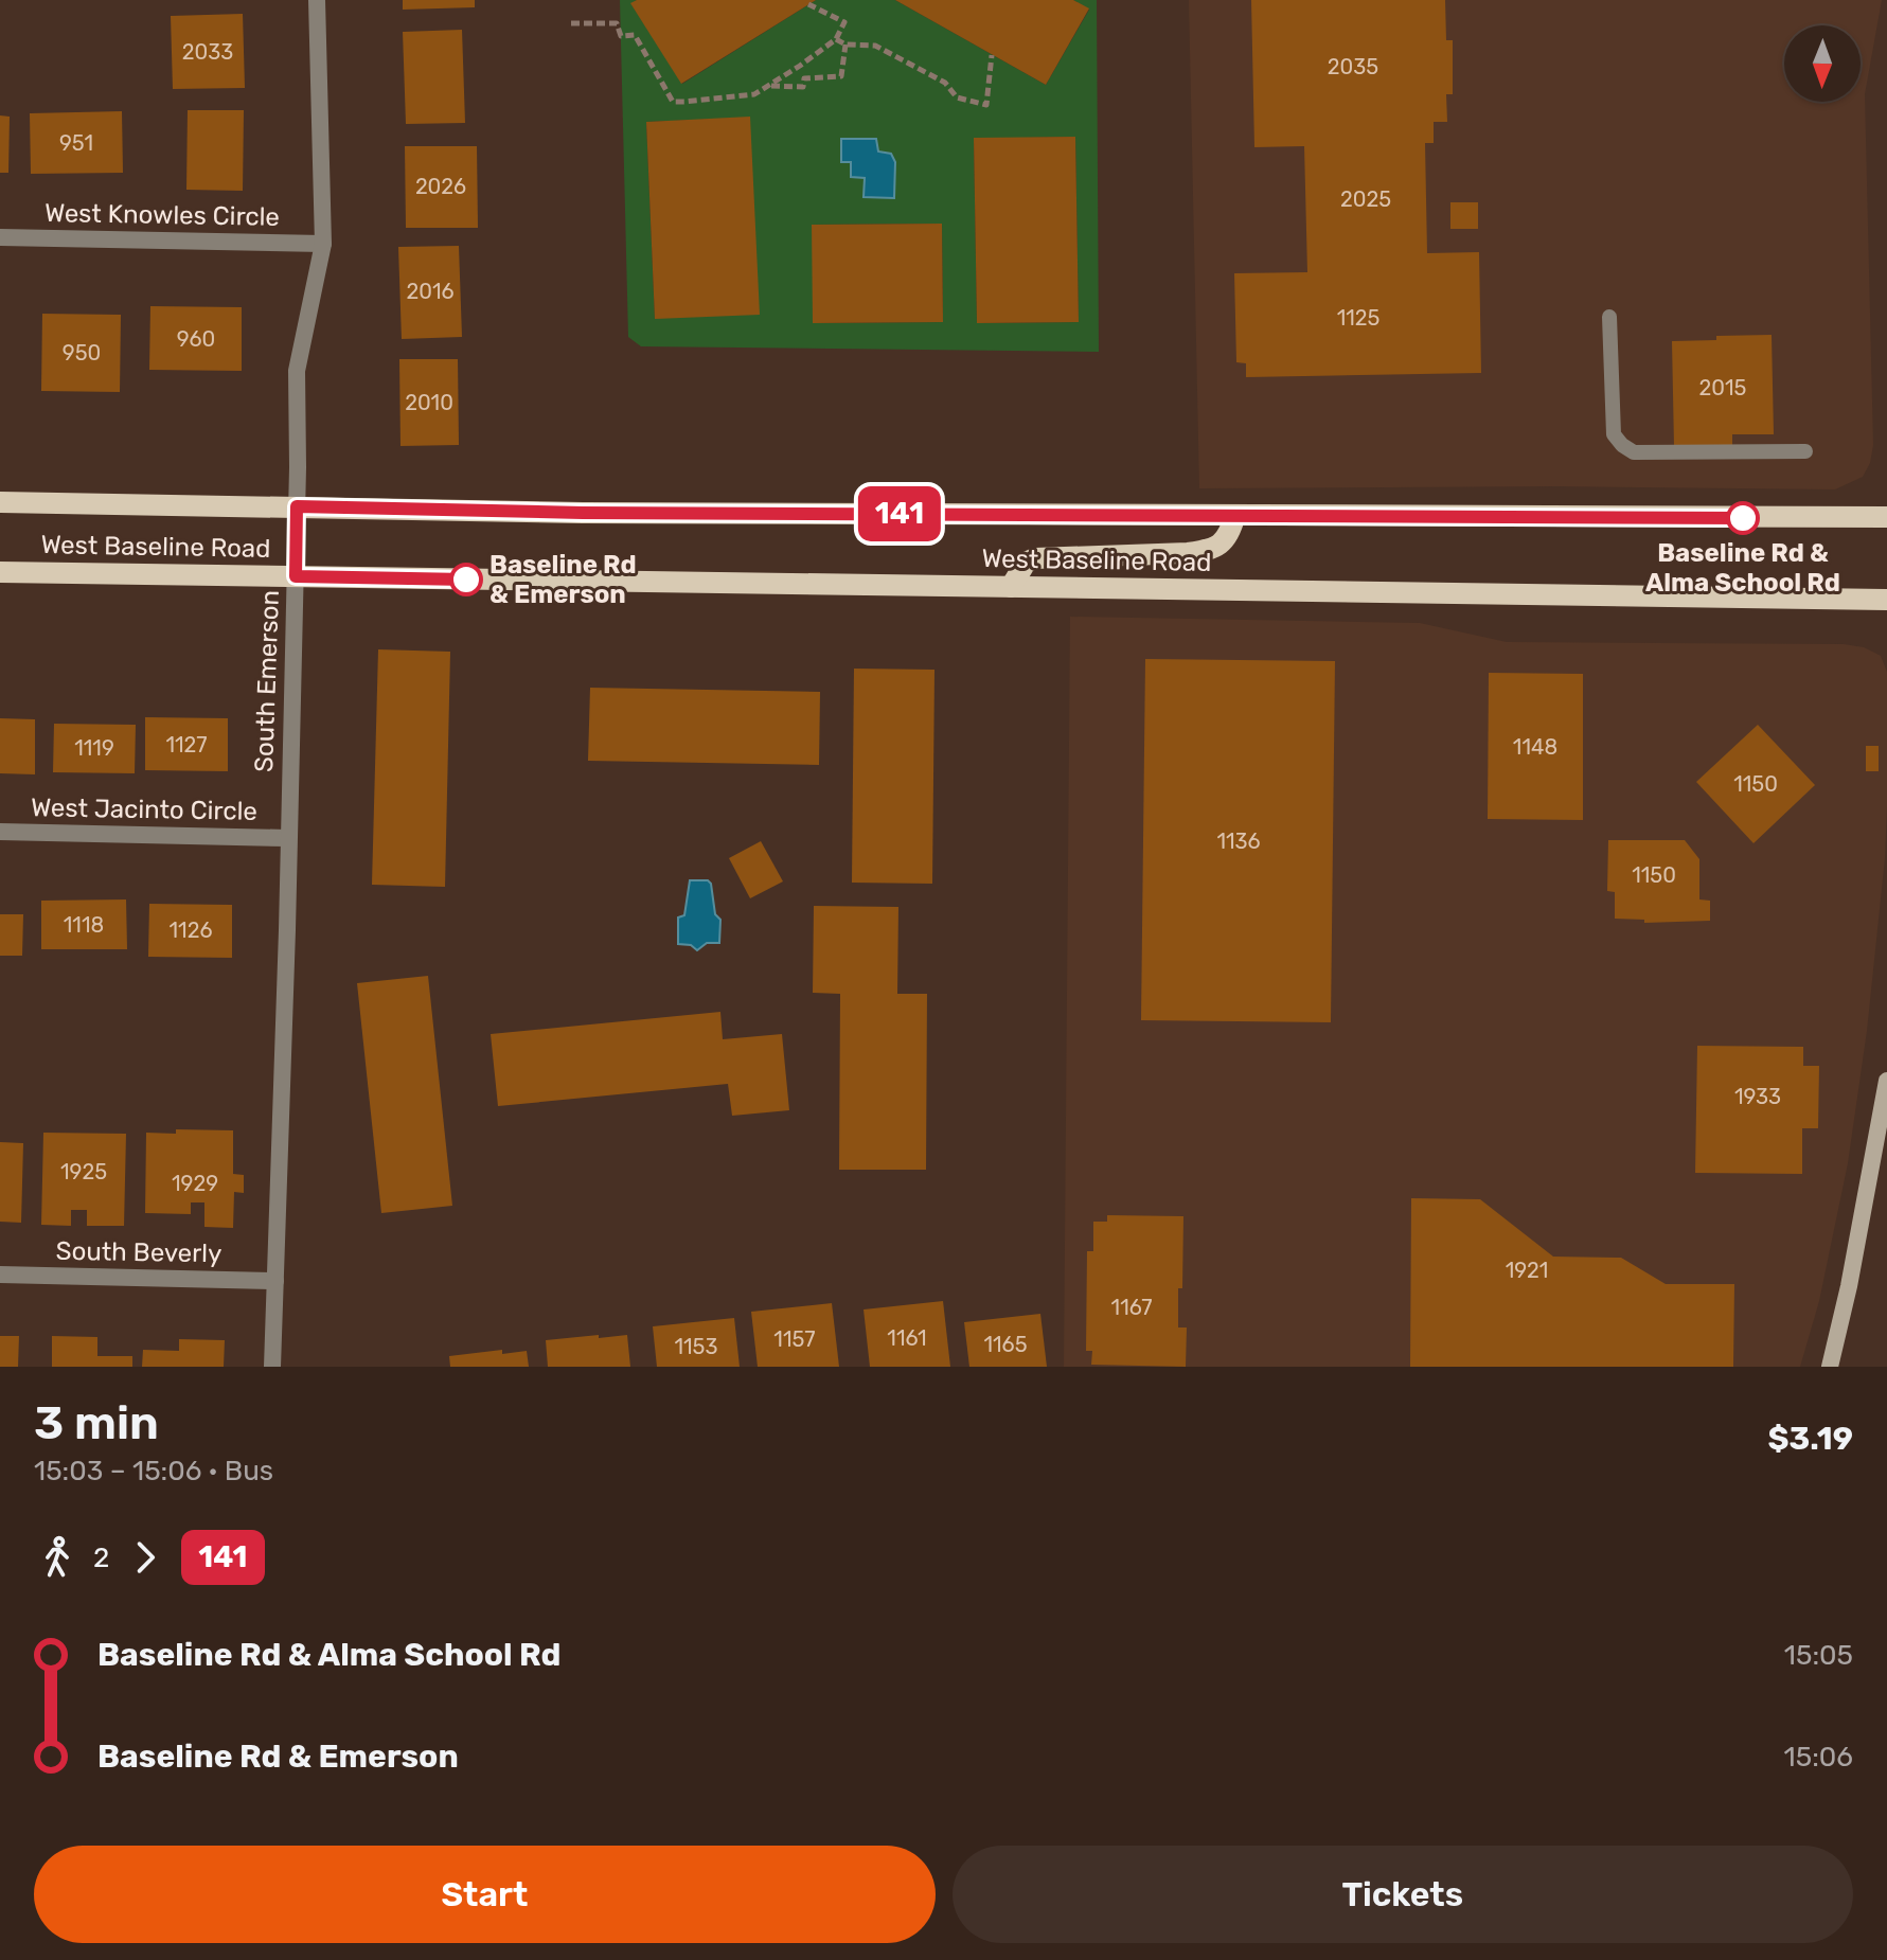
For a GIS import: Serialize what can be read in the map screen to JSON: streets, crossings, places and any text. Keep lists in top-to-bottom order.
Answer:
{
  "streets": {
    "main road": ["West Baseline Road"],
    "street": [
      "West Knowles Circle",
      "South Emerson",
      "West Jacinto Circle",
      "South Beverly"
    ]
  },
  "crossings": [
    ["West Knowles Circle", "South Emerson"],
    ["West Baseline Road", "South Emerson"],
    ["South Emerson", "West Jacinto Circle"],
    ["South Emerson", "South Beverly"]
  ],
  "places": ["Baseline Rd & Alma School Rd", "Baseline Rd & Emerson"],
  "lines": ["bus line 141"],
  "house_numbers": [
    "2033",
    "2035",
    "951",
    "2026",
    "2025",
    "2016",
    "1125",
    "960",
    "950",
    "2015",
    "2010",
    "1127",
    "1148",
    "1119",
    "1150",
    "1136",
    "1150",
    "1118",
    "1126",
    "1933",
    "1925",
    "1929",
    "1921",
    "1167",
    "1161",
    "1157",
    "1165",
    "1153"
  ],
  "north": "bottom",
  "page": {
    "on_map": "141",
    "heading": ["3 min", "15:03 – 15:06 · Bus", "$3.19"],
    "legs": ["2", "141"],
    "list": [
      {
        "name": "Baseline Rd & Alma School Rd",
        "value": "15:05"
      },
      {
        "name": "Baseline Rd & Emerson",
        "value": "15:06"
      }
    ],
    "buttons": ["Start", "Tickets"]
  }
}
